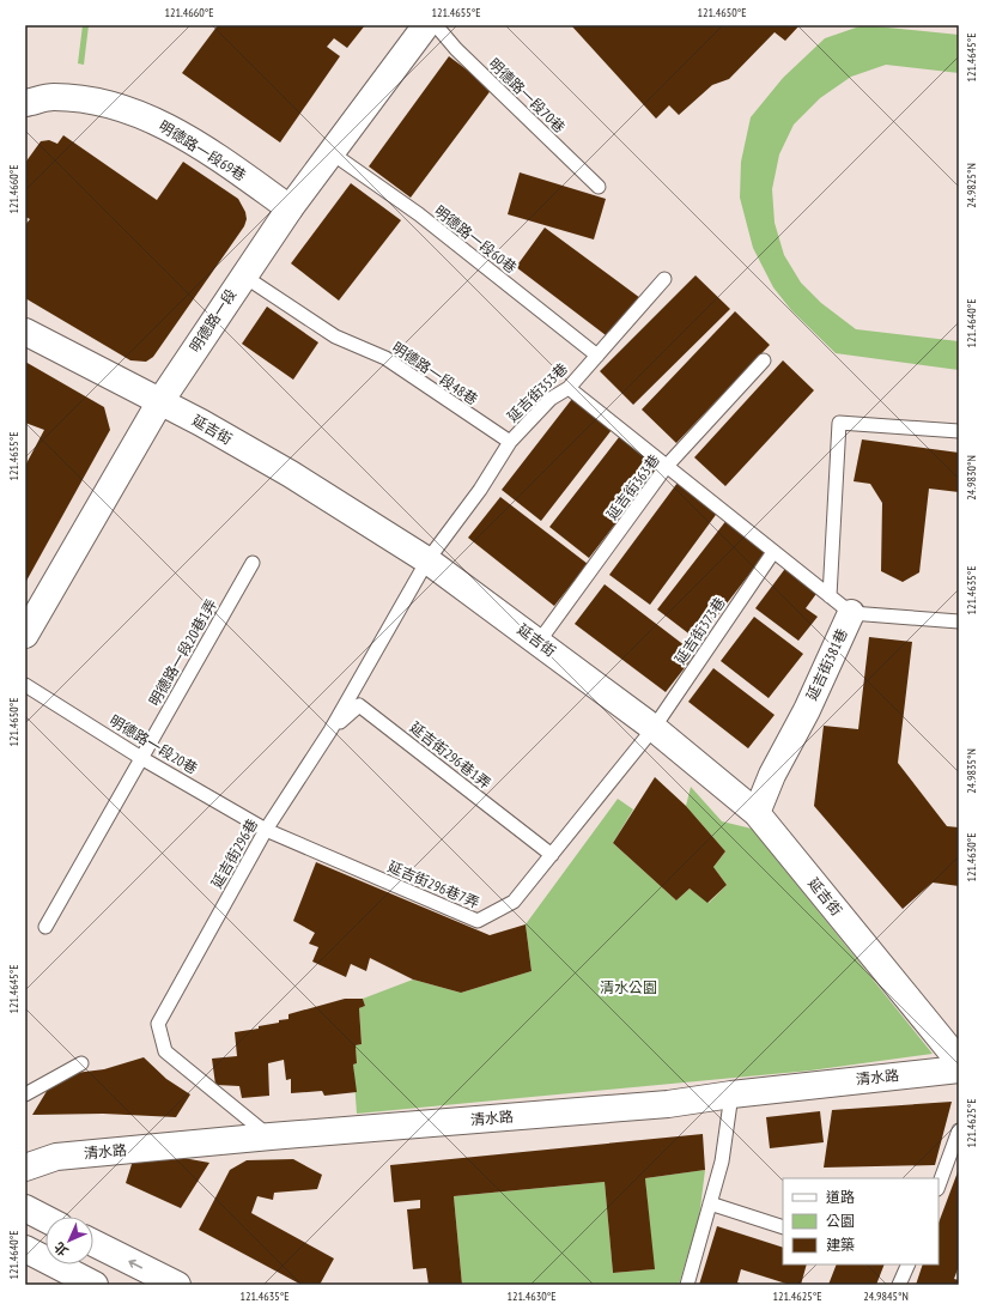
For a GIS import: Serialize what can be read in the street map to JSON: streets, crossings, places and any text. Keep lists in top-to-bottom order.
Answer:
{
  "streets": {
    "street": [
      "明德路一段69巷",
      "明德路一段",
      "延吉街",
      "延吉街381巷",
      "清水路"
    ],
    "lane": [
      "明德路一段70巷",
      "明德路一段60巷",
      "明德路一段48巷",
      "延吉街353巷",
      "延吉街363巷",
      "延吉街373巷",
      "明德路一段20巷1弄",
      "明德路一段20巷",
      "延吉街296巷1弄",
      "延吉街296巷",
      "延吉街296巷7弄"
    ]
  },
  "crossings": [
    ["明德路一段69巷", "明德路一段"],
    ["明德路一段60巷", "明德路一段"],
    ["明德路一段60巷", "延吉街353巷"],
    ["明德路一段", "明德路一段48巷"],
    ["明德路一段", "延吉街"],
    ["明德路一段48巷", "延吉街353巷"],
    ["延吉街353巷", "延吉街"],
    ["延吉街353巷", "延吉街296巷"],
    ["延吉街", "延吉街363巷"],
    ["延吉街", "延吉街373巷"],
    ["延吉街", "延吉街381巷"],
    ["延吉街", "延吉街296巷"],
    ["延吉街", "延吉街296巷7弄"],
    ["延吉街373巷", "延吉街296巷7弄"],
    ["明德路一段20巷1弄", "明德路一段20巷"],
    ["明德路一段20巷", "延吉街296巷"],
    ["明德路一段20巷", "延吉街296巷7弄"],
    ["延吉街296巷1弄", "延吉街296巷"],
    ["延吉街296巷1弄", "延吉街296巷7弄"],
    ["延吉街296巷", "延吉街296巷7弄"],
    ["延吉街296巷", "清水路"]
  ],
  "parks": ["清水公園"],
  "legend": ["道路", "公園", "建築"],
  "north": "bottom left",
  "coordinates": [
    "121.4660°E",
    "121.4655°E",
    "121.4650°E",
    "121.4645°E",
    "24.9825°N",
    "121.4640°E",
    "24.9830°N",
    "121.4635°E",
    "24.9835°N",
    "121.4630°E",
    "121.4625°E",
    "24.9845°N"
  ]
}
